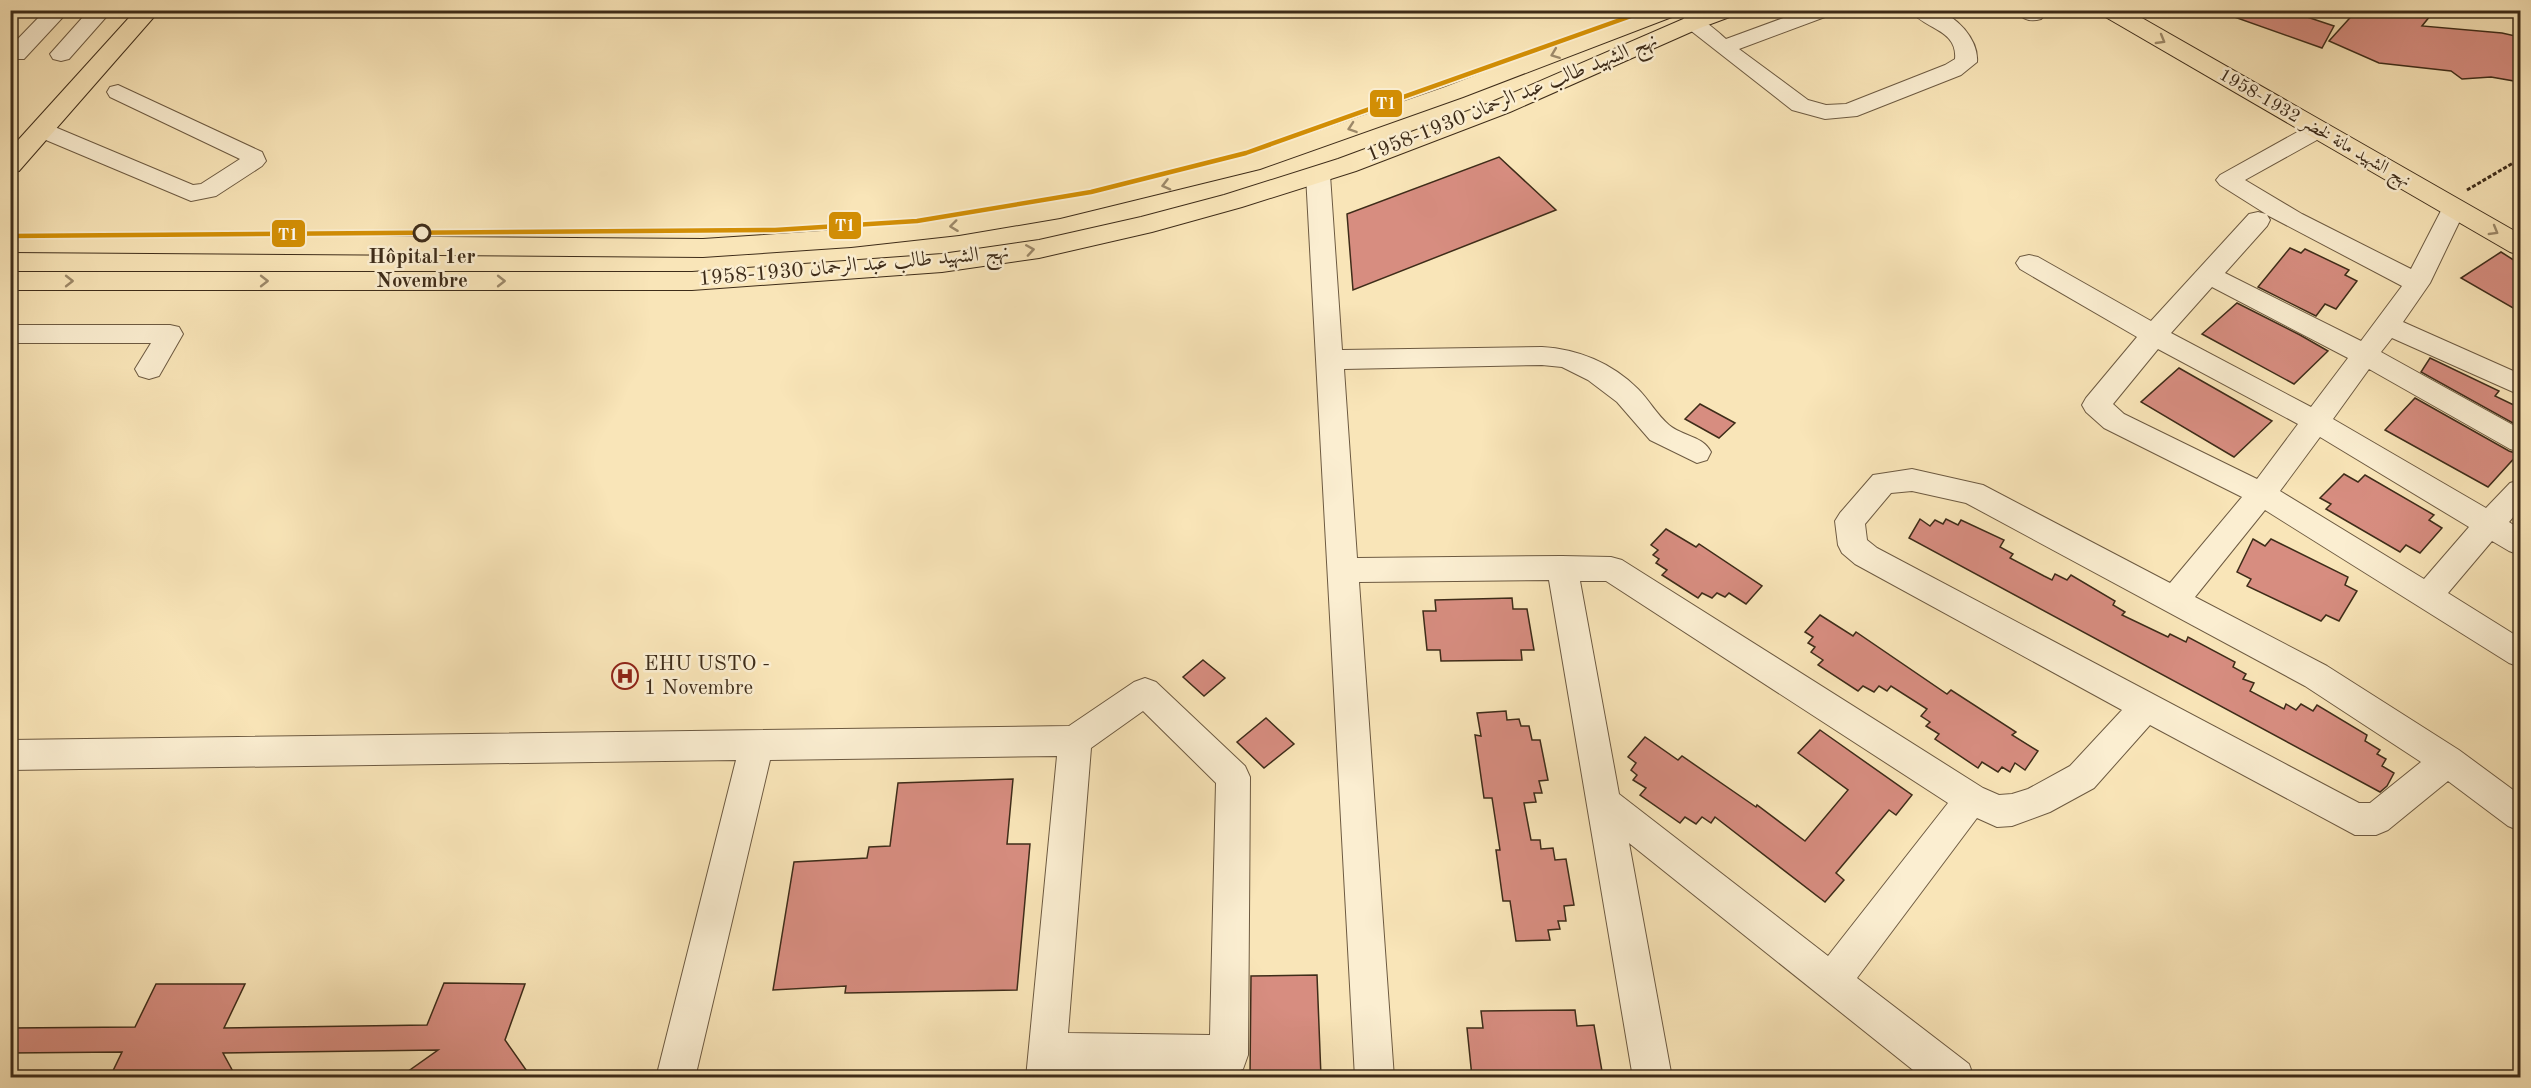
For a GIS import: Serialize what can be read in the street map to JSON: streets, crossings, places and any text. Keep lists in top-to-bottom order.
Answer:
{
  "streets": {
    "main road": ["نهج الشهيد طالب عبد الرحمان 1930-1958", "نهج الشهيد مانة لخضر 1932-1958"]
  },
  "places": {
    "other": ["Hôpital 1er Novembre"],
    "hospital": ["EHU USTO - 1 Novembre"]
  },
  "lines": ["transit line T1"]
}
